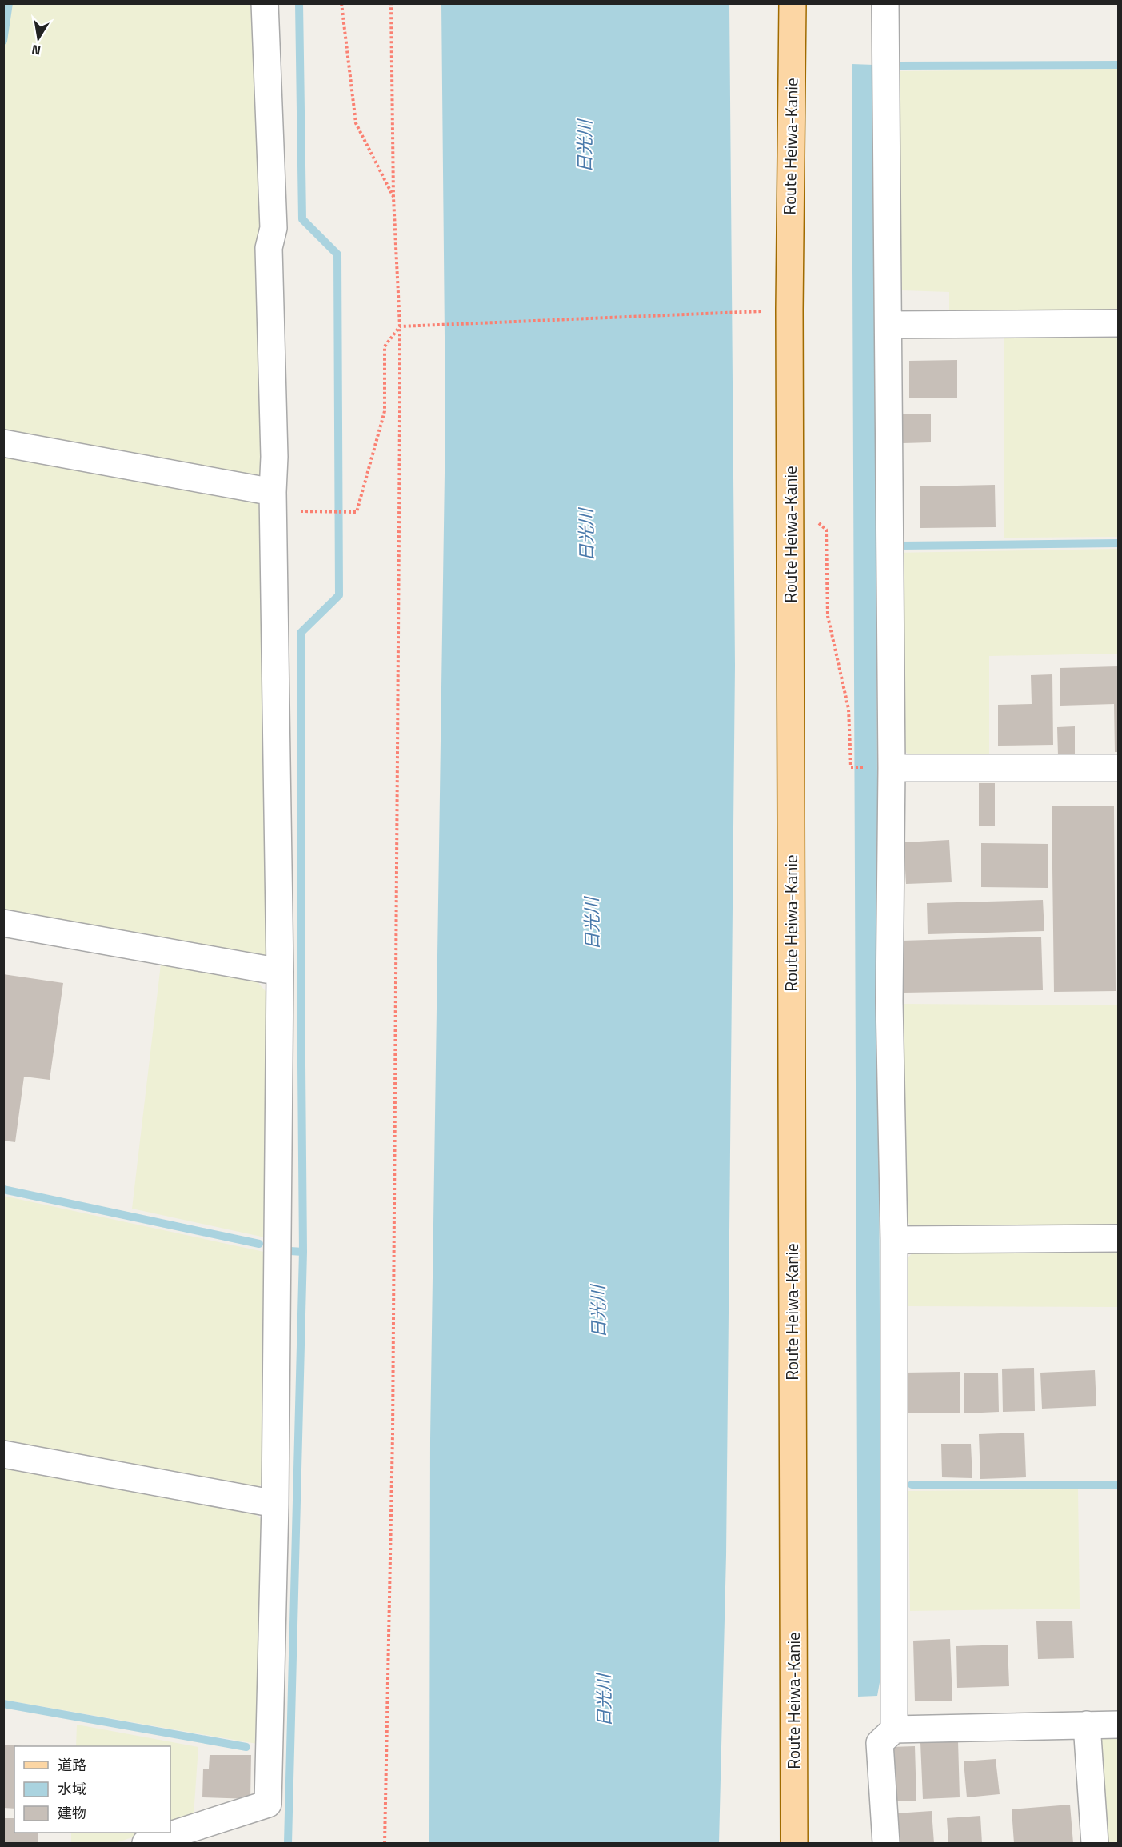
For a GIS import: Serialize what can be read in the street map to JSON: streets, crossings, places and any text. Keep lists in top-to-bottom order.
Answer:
{
  "streets": {
    "main road": ["Route Heiwa-Kanie"]
  },
  "water": ["日光川"],
  "legend": ["道路", "水域", "建物"],
  "north": "bottom"
}
